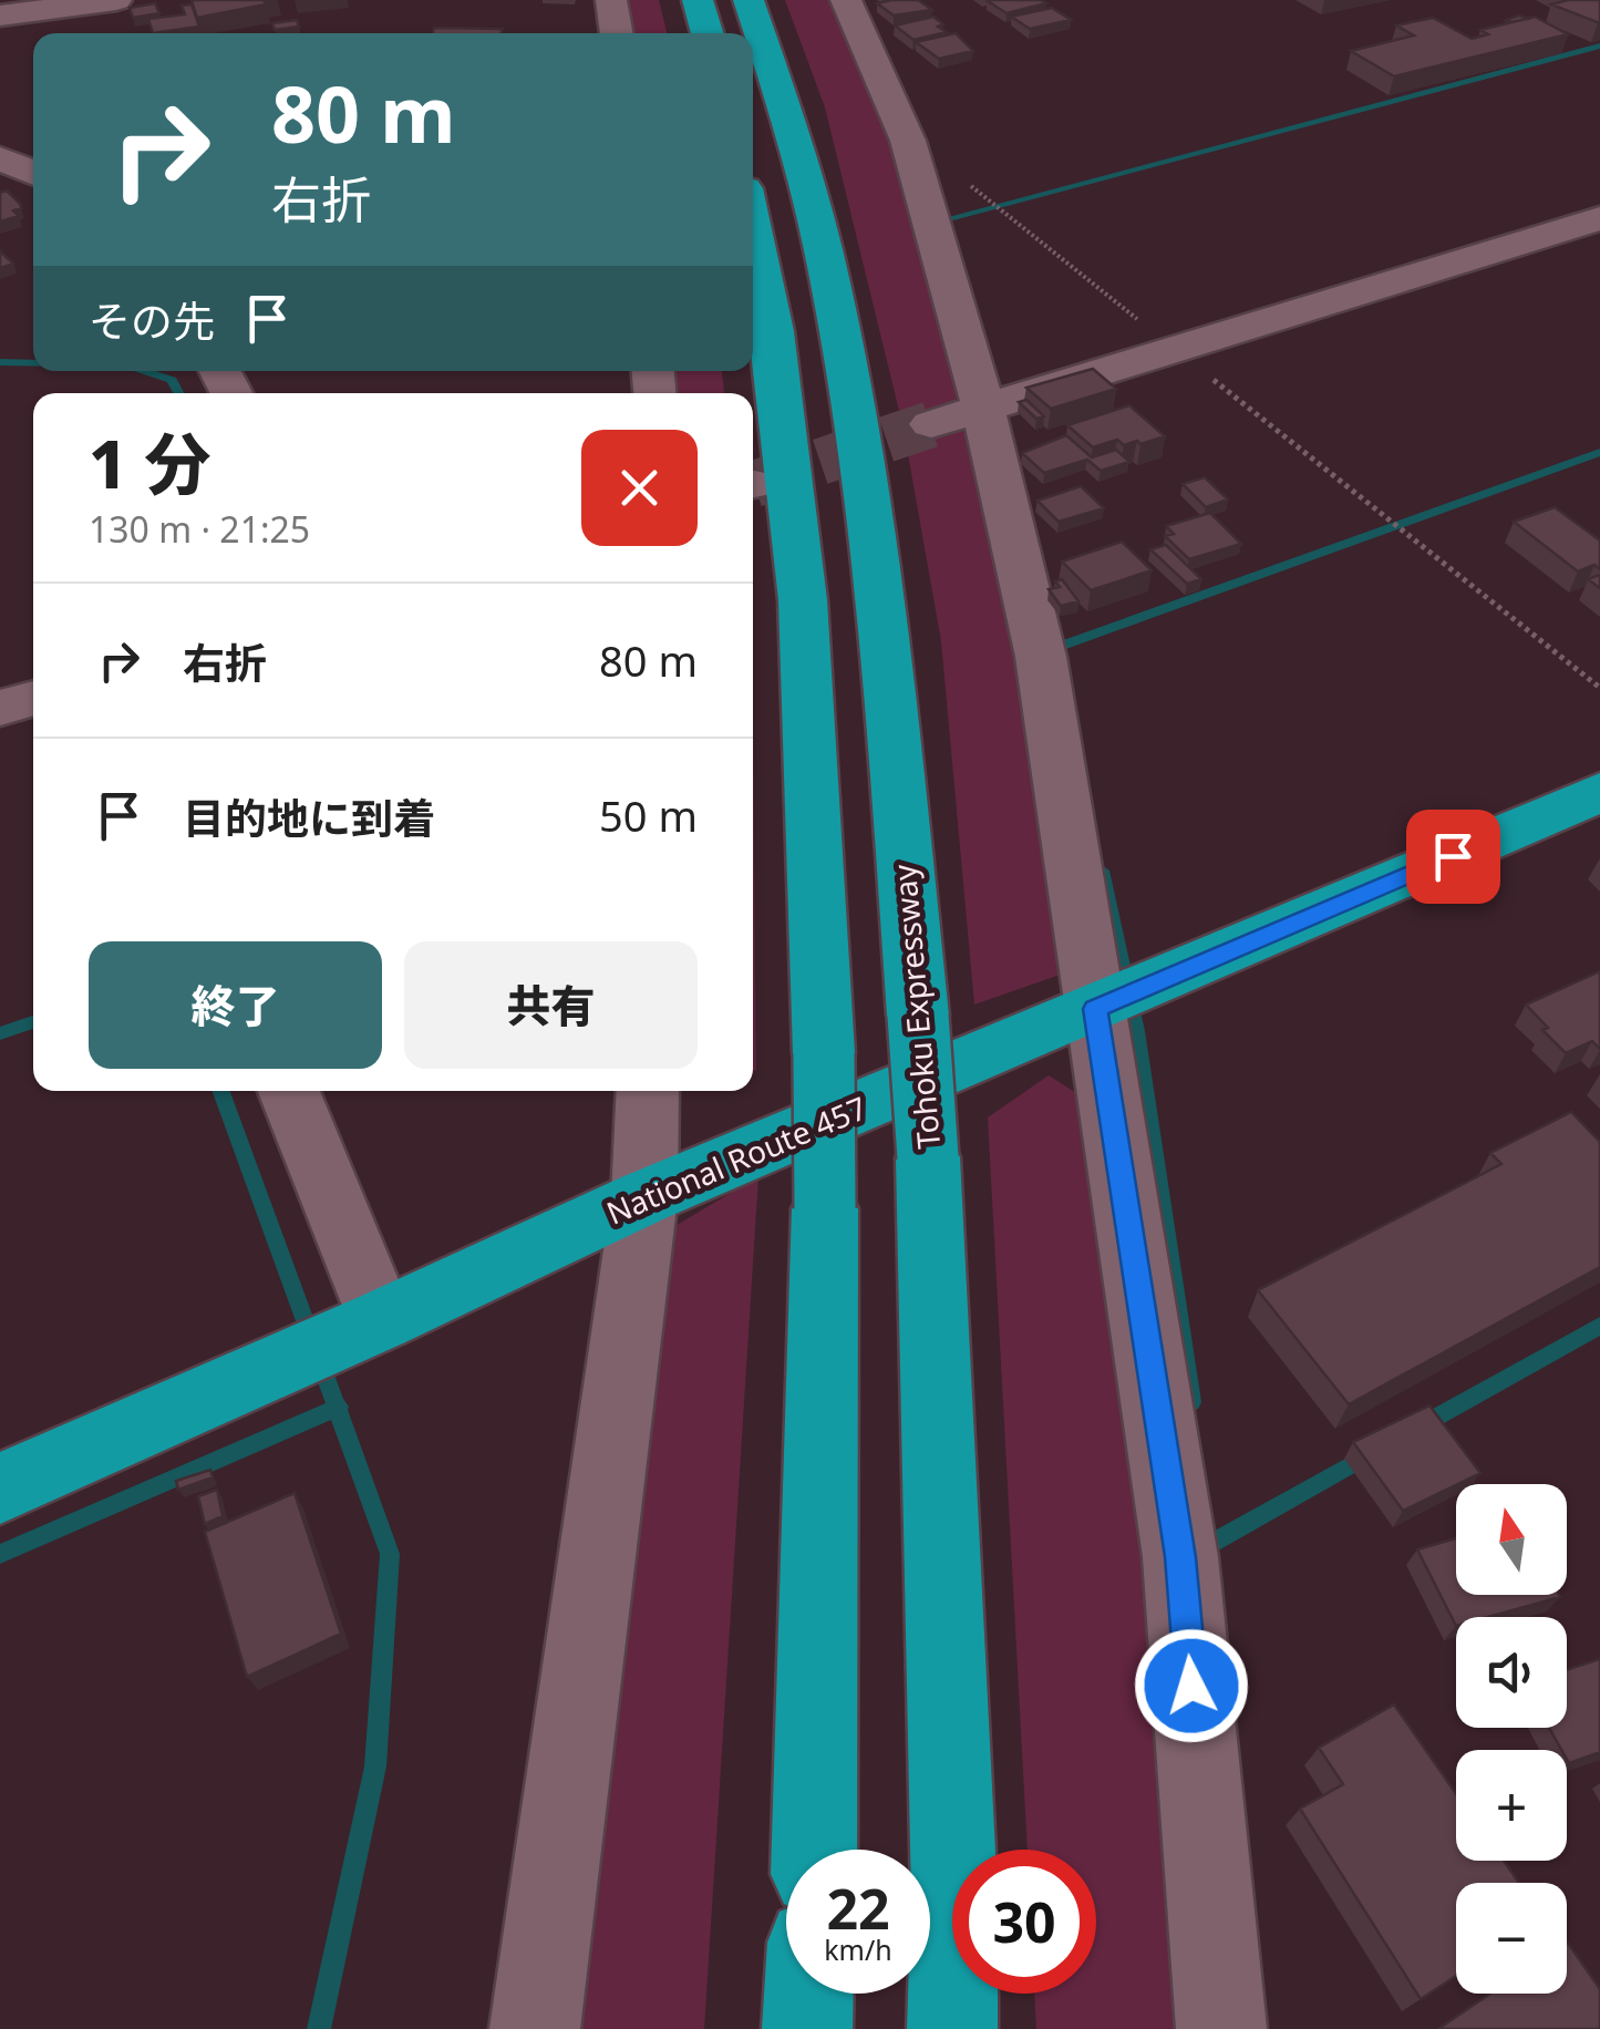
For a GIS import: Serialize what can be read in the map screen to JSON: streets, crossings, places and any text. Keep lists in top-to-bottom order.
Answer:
{
  "streets": {
    "highway": ["Tohoku Expressway", "National Route 457"]
  },
  "north": "top",
  "page": {
    "turn": ["80 m", "右折"],
    "then": "その先",
    "heading": ["1 分", "130 m · 21:25"],
    "list": [
      {
        "name": "右折",
        "value": "80 m"
      },
      {
        "name": "目的地に到着",
        "value": "50 m"
      }
    ],
    "buttons": ["終了", "共有"],
    "map_buttons": ["+", "−"],
    "speed": "22 km/h",
    "limit": "30"
  }
}
